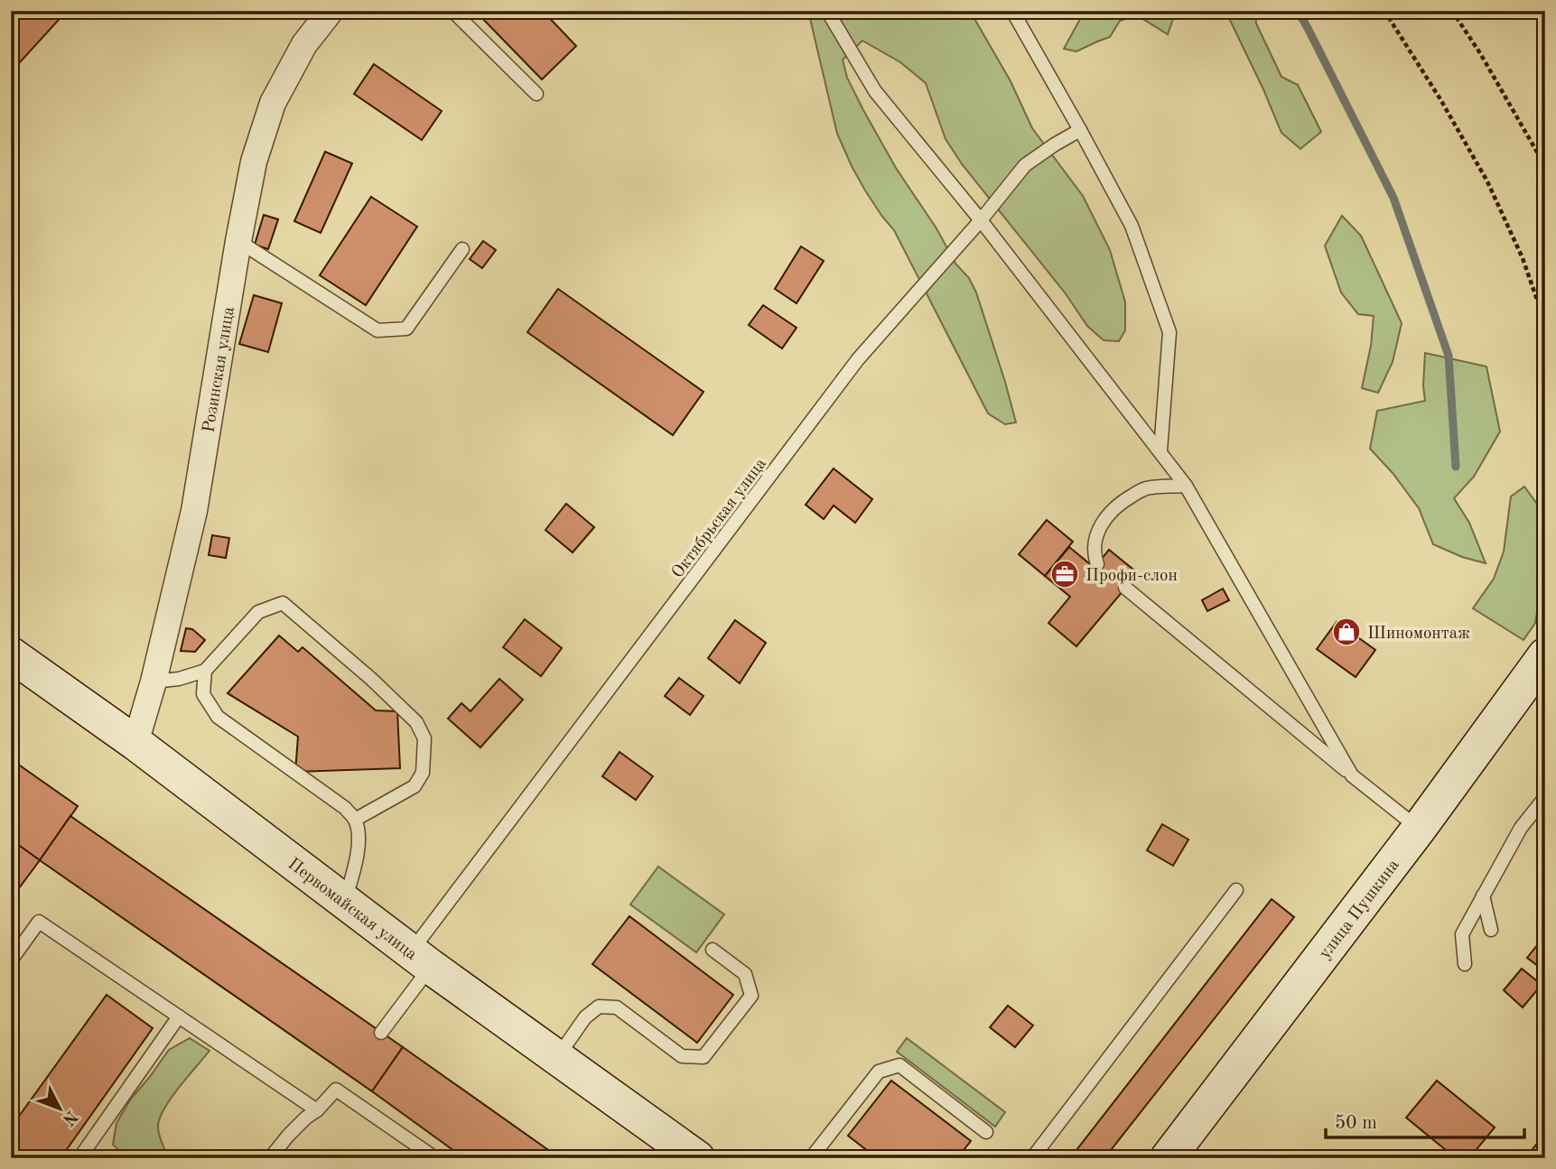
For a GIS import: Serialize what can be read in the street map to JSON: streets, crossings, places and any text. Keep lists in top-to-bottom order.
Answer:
{
  "streets": {
    "street": ["Розинская улица", "Первомайская улица", "улица Пушкина"],
    "lane": ["Октябрьская улица"]
  },
  "crossings": [
    ["Розинская улица", "Первомайская улица"],
    ["Октябрьская улица", "Первомайская улица"]
  ],
  "places": {
    "office": ["Профи-слон"],
    "shop": ["Шиномонтаж"]
  },
  "scale_bar": "50 m",
  "north": "bottom right"
}
